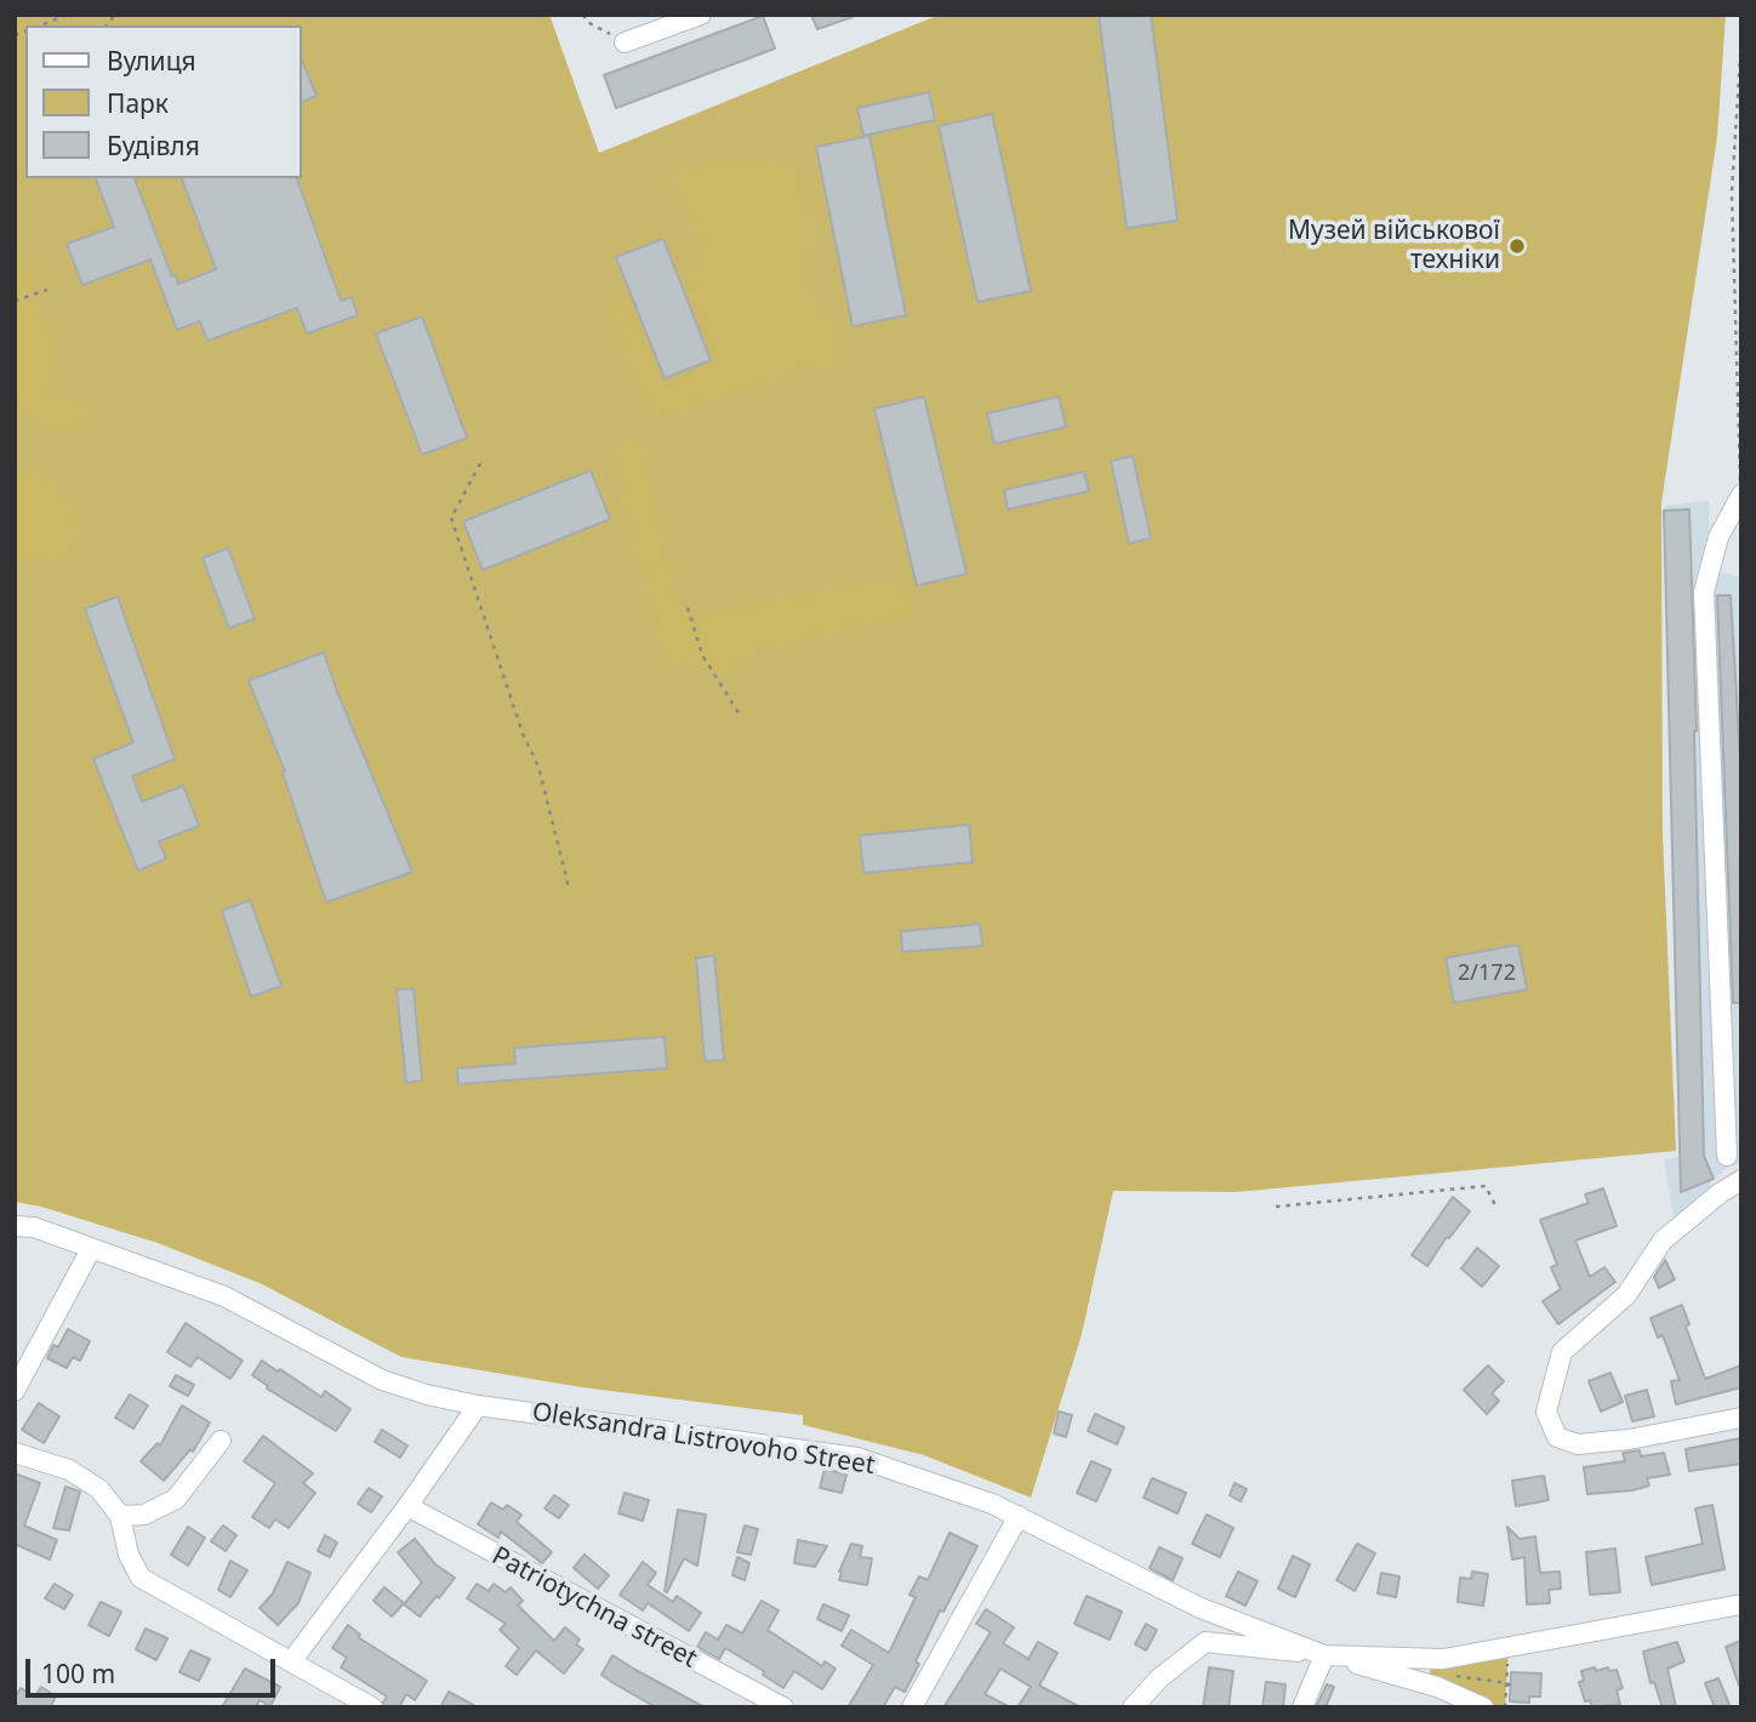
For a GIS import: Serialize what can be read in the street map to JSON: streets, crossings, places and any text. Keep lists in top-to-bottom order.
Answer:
{
  "streets": {
    "street": ["Oleksandra Listrovoho Street", "Patriotychna street"]
  },
  "places": ["Музей військової техніки"],
  "house_numbers": ["2/172"],
  "legend": ["Вулиця", "Парк", "Будівля"],
  "scale_bar": "100 m"
}
